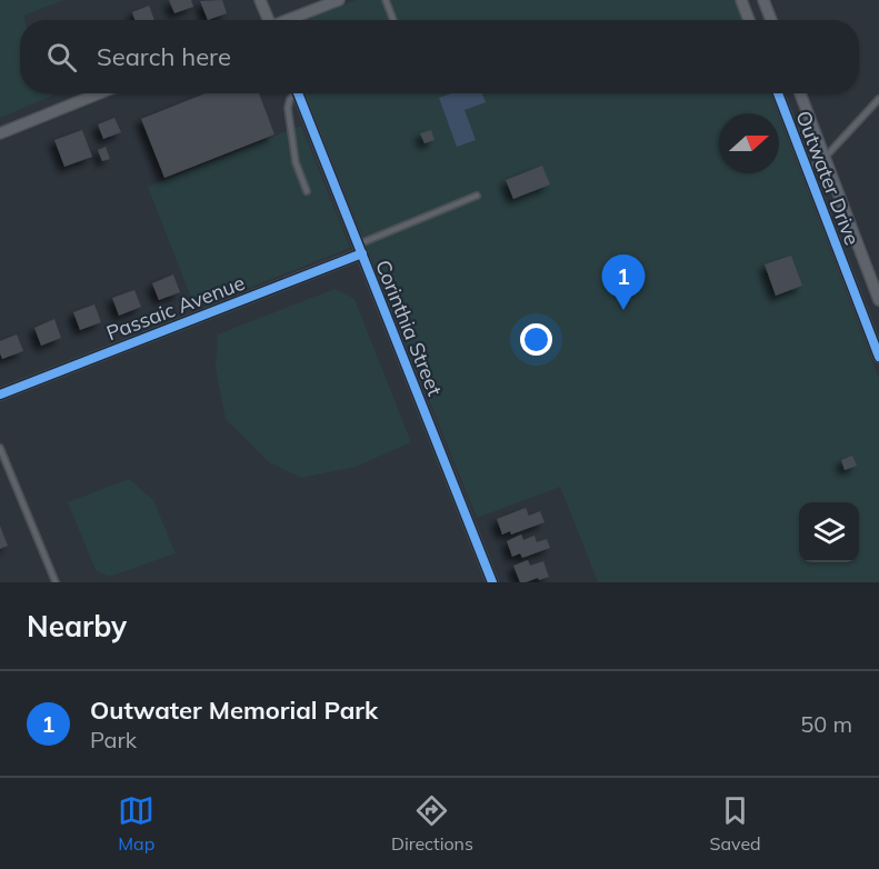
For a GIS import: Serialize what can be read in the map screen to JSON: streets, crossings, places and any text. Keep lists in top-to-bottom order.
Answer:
{
  "streets": {
    "street": ["Outwater Drive", "Passaic Avenue", "Corinthia Street"]
  },
  "crossings": [
    ["Passaic Avenue", "Corinthia Street"]
  ],
  "north": "right",
  "page": {
    "search": "Search here",
    "pins": "1",
    "heading": "Nearby",
    "list": [
      {
        "mark": "1",
        "name": "Outwater Memorial Park",
        "note": "Park",
        "value": "50 m"
      }
    ],
    "nav": ["Map", "Directions", "Saved"]
  }
}
